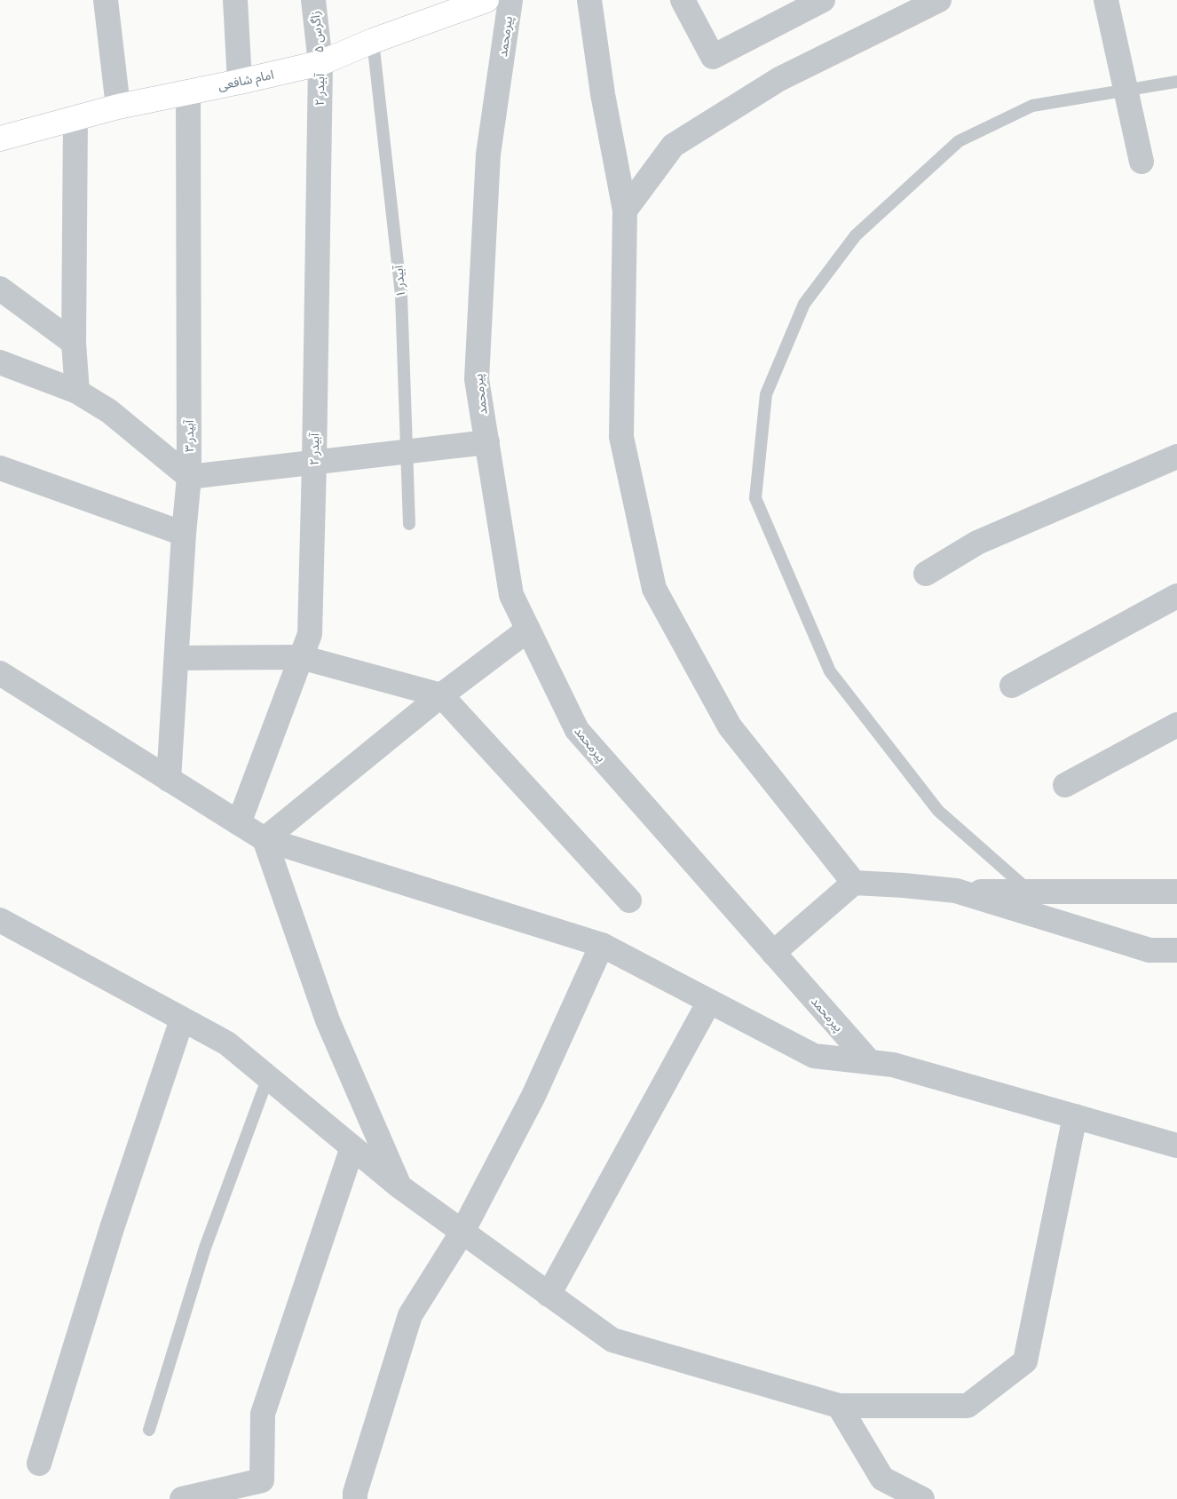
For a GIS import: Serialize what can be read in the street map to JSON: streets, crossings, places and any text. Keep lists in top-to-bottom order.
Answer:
{
  "streets": {
    "main road": ["امام شافعی"],
    "street": [
      "زاگرس ۵",
      "پیرمحمد",
      "آبیدر ۲",
      "آبیدر ۳"
    ],
    "lane": ["آبیدر ۱"]
  },
  "crossings": [
    ["زاگرس ۵", "امام شافعی"],
    ["زاگرس ۵", "آبیدر ۲"],
    ["امام شافعی", "آبیدر ۲"],
    ["امام شافعی", "آبیدر ۱"],
    ["امام شافعی", "آبیدر ۳"]
  ]
}
